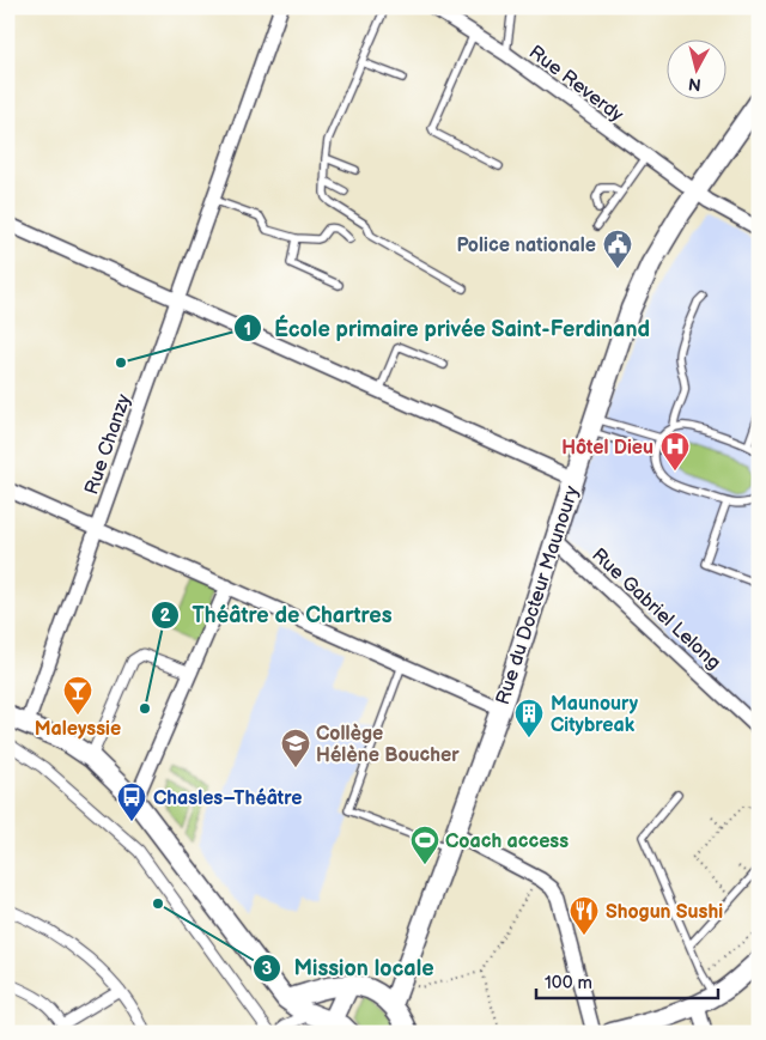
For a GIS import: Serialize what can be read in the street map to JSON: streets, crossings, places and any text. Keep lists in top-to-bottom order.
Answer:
{
  "streets": {
    "main road": ["Rue du Docteur Maunoury"],
    "street": ["Rue Reverdy", "Rue Chanzy", "Rue Gabriel Lelong"]
  },
  "crossings": [
    ["Rue Reverdy", "Rue du Docteur Maunoury"],
    ["Rue du Docteur Maunoury", "Rue Gabriel Lelong"]
  ],
  "places": {
    "public building": ["Police nationale"],
    "other": ["École primaire privée Saint-Ferdinand", "Théâtre de Chartres", "Mission locale"],
    "hospital": ["Hôtel Dieu"],
    "bar": ["Maleyssie"],
    "building": ["Maunoury Citybreak"],
    "school or university": ["Collège Hélène Boucher"],
    "bus stop": ["Chasles–Théâtre"],
    "sports": ["Coach access"],
    "restaurant": ["Shogun Sushi"]
  },
  "scale_bar": "100 m",
  "north": "bottom"
}
